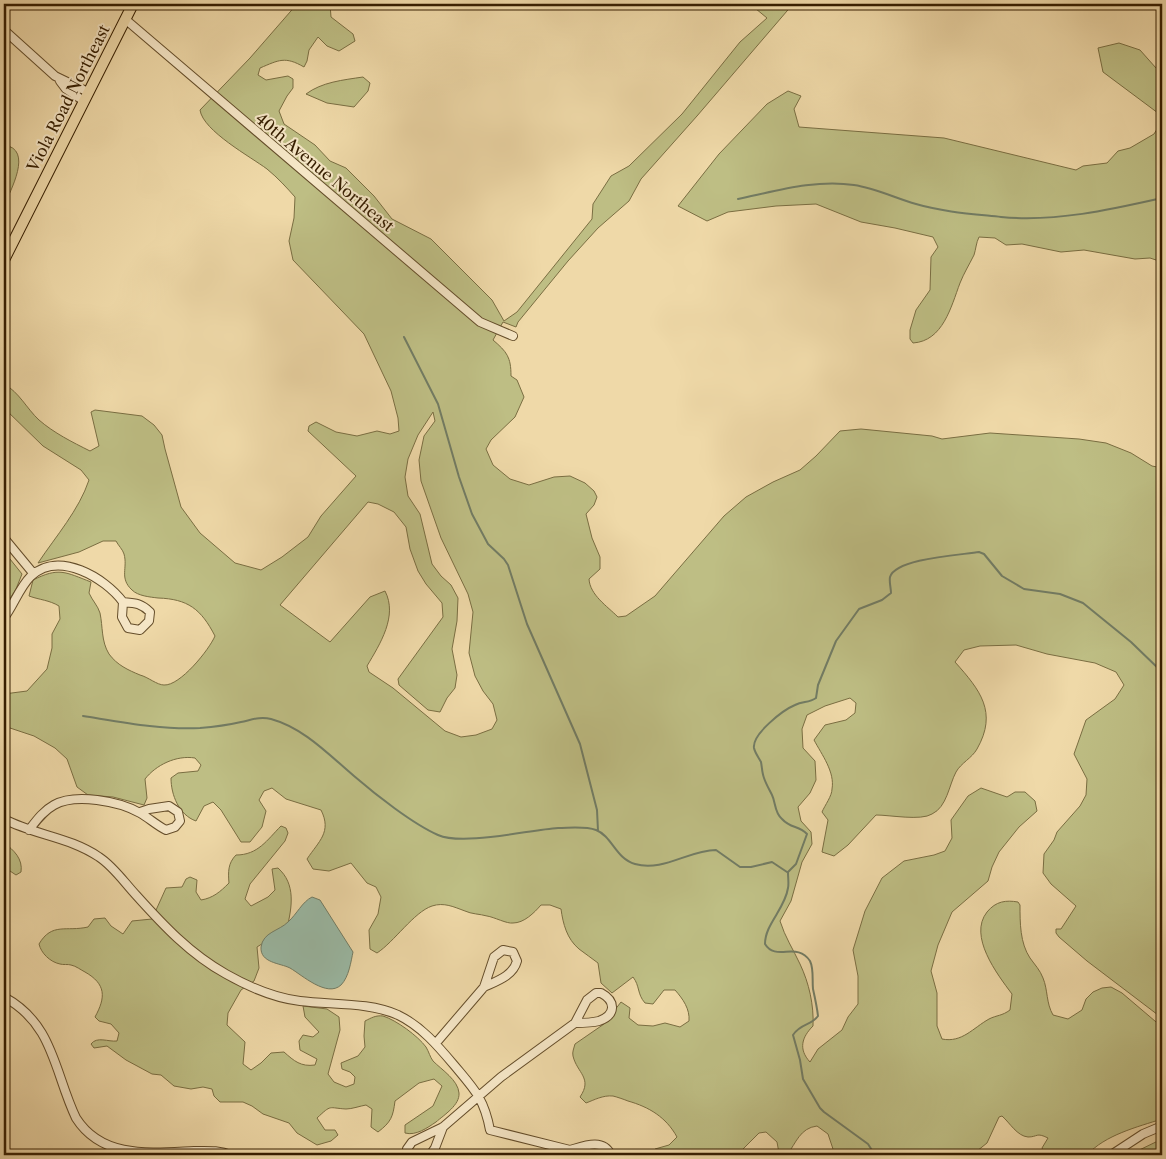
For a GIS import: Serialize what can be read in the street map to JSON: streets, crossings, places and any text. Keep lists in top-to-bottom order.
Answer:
{
  "streets": {
    "main road": ["Viola Road Northeast"],
    "street": ["40th Avenue Northeast"]
  },
  "crossings": [
    ["Viola Road Northeast", "40th Avenue Northeast"]
  ]
}
